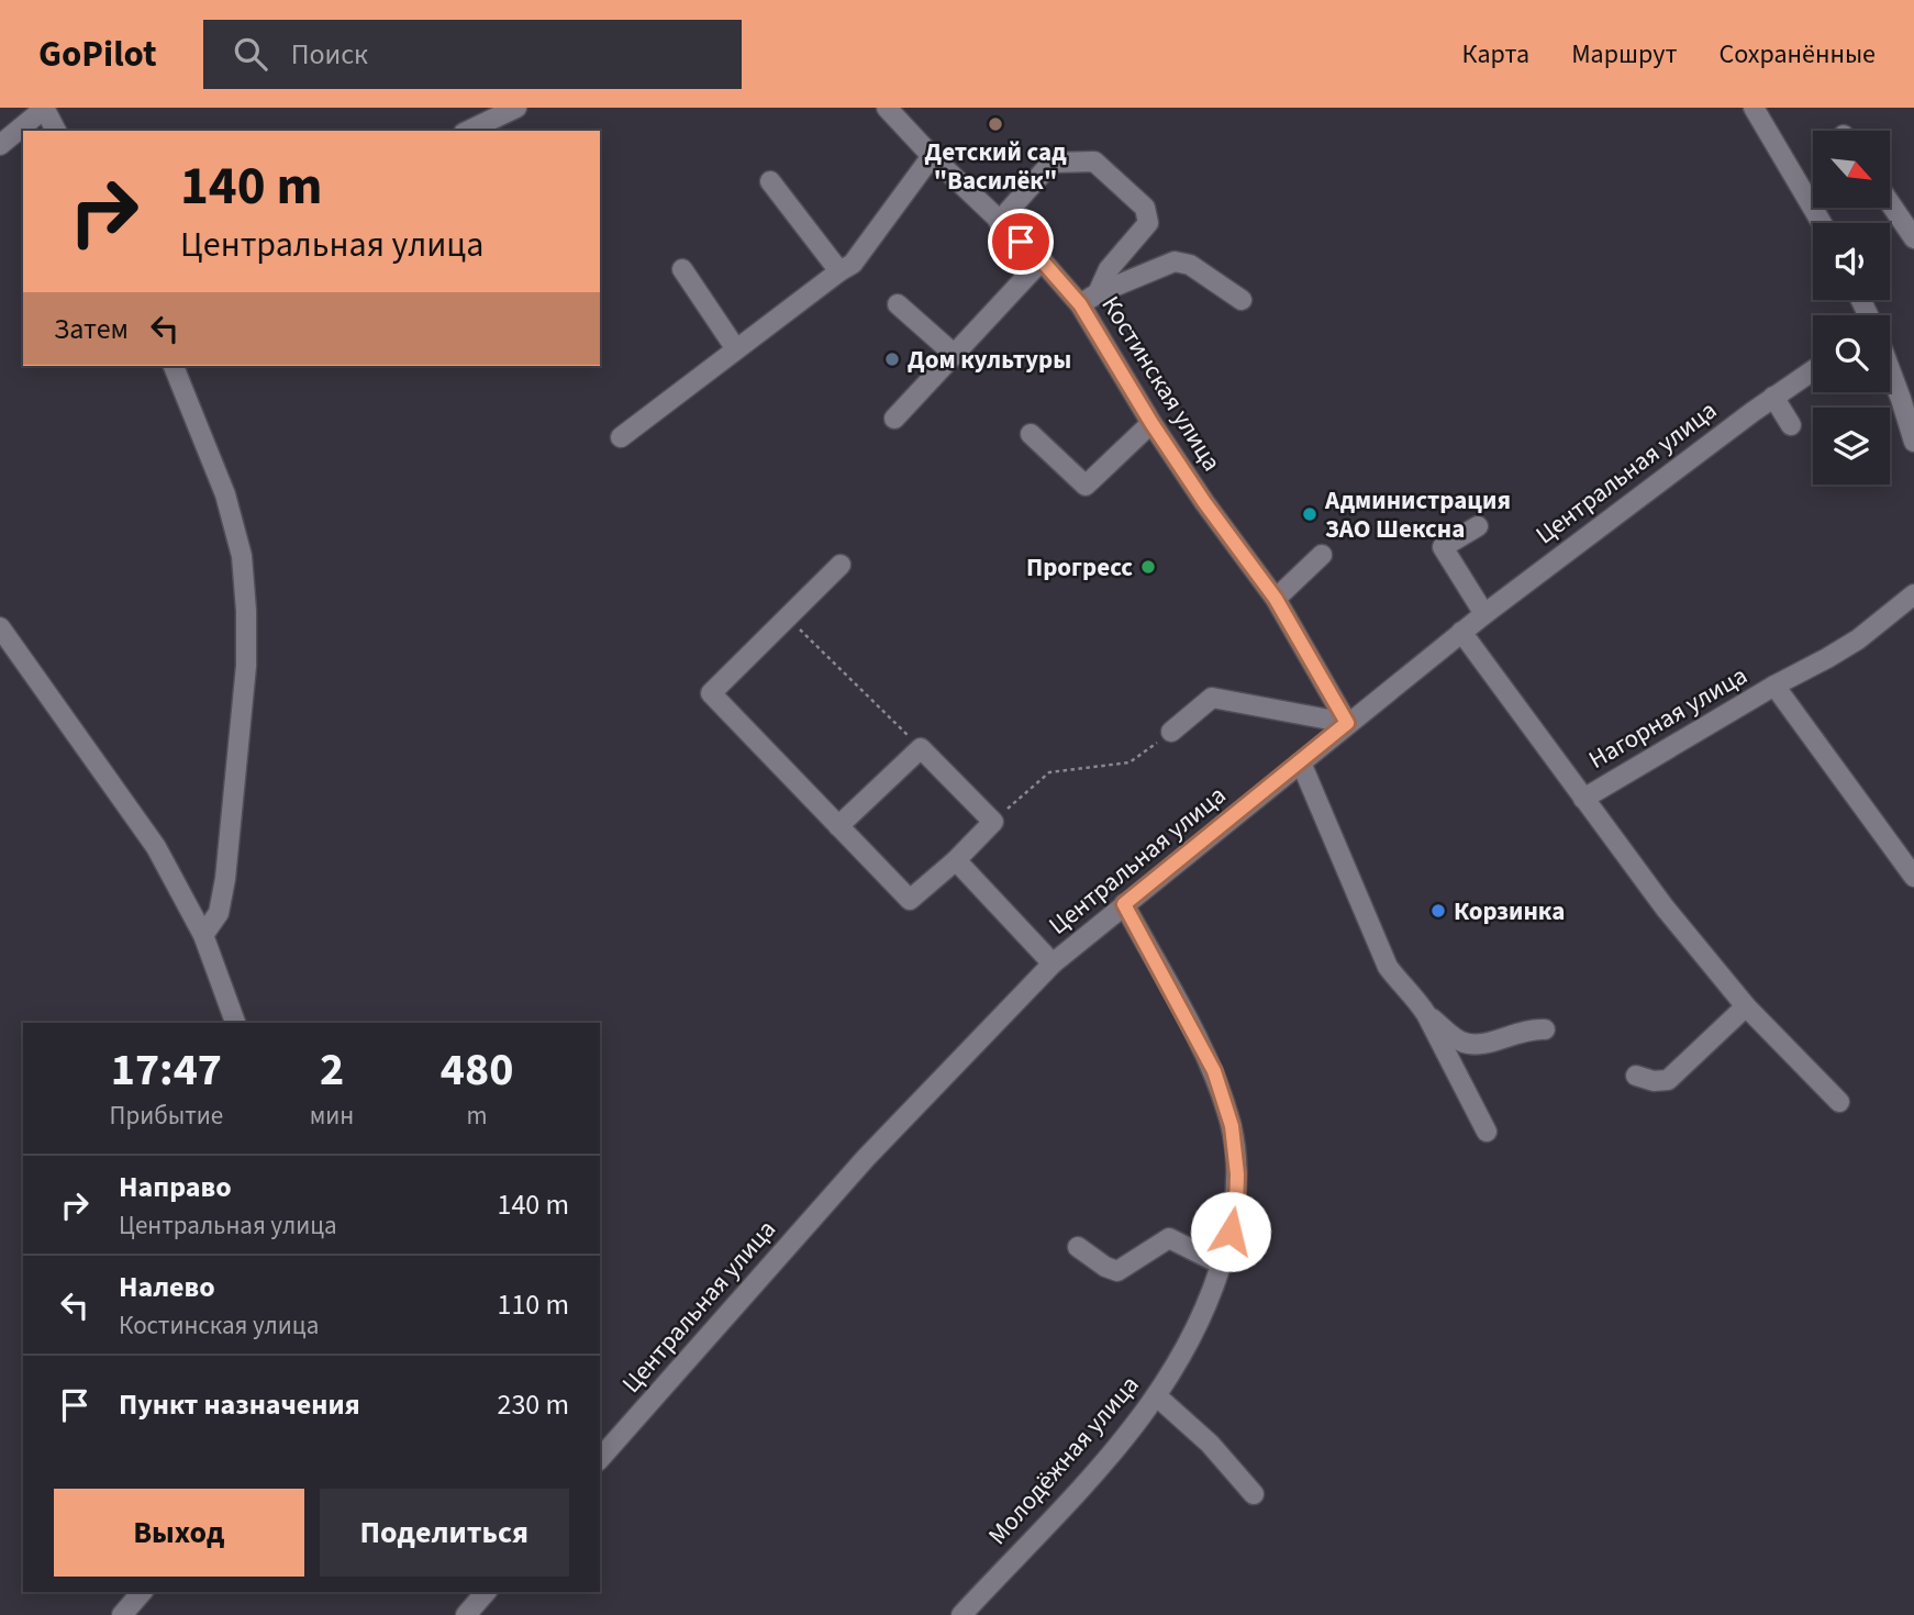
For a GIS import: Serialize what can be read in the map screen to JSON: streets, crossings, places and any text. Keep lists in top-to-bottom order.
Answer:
{
  "streets": {
    "street": [
      "Костинская улица",
      "Центральная улица",
      "Нагорная улица",
      "Молодёжная улица"
    ]
  },
  "crossings": [
    ["Костинская улица", "Центральная улица"],
    ["Центральная улица", "Нагорная улица"],
    ["Центральная улица", "Молодёжная улица"]
  ],
  "places": [
    "Детский сад \"Василёк\"",
    "Дом культуры",
    "Администрация ЗАО Шексна",
    "Прогресс",
    "Корзинка"
  ],
  "north": "bottom right",
  "page": {
    "header": "GoPilot",
    "search": "Поиск",
    "nav": ["Карта", "Маршрут", "Сохранённые"],
    "turn": ["140 m", "Центральная улица"],
    "then": "Затем",
    "eta": [
      "17:47",
      "Прибытие",
      "2",
      "мин",
      "480",
      "m"
    ],
    "list": [
      {
        "name": "Направо",
        "note": "Центральная улица",
        "value": "140 m"
      },
      {
        "name": "Налево",
        "note": "Костинская улица",
        "value": "110 m"
      },
      {
        "name": "Пункт назначения",
        "value": "230 m"
      }
    ],
    "buttons": ["Выход", "Поделиться"]
  }
}
